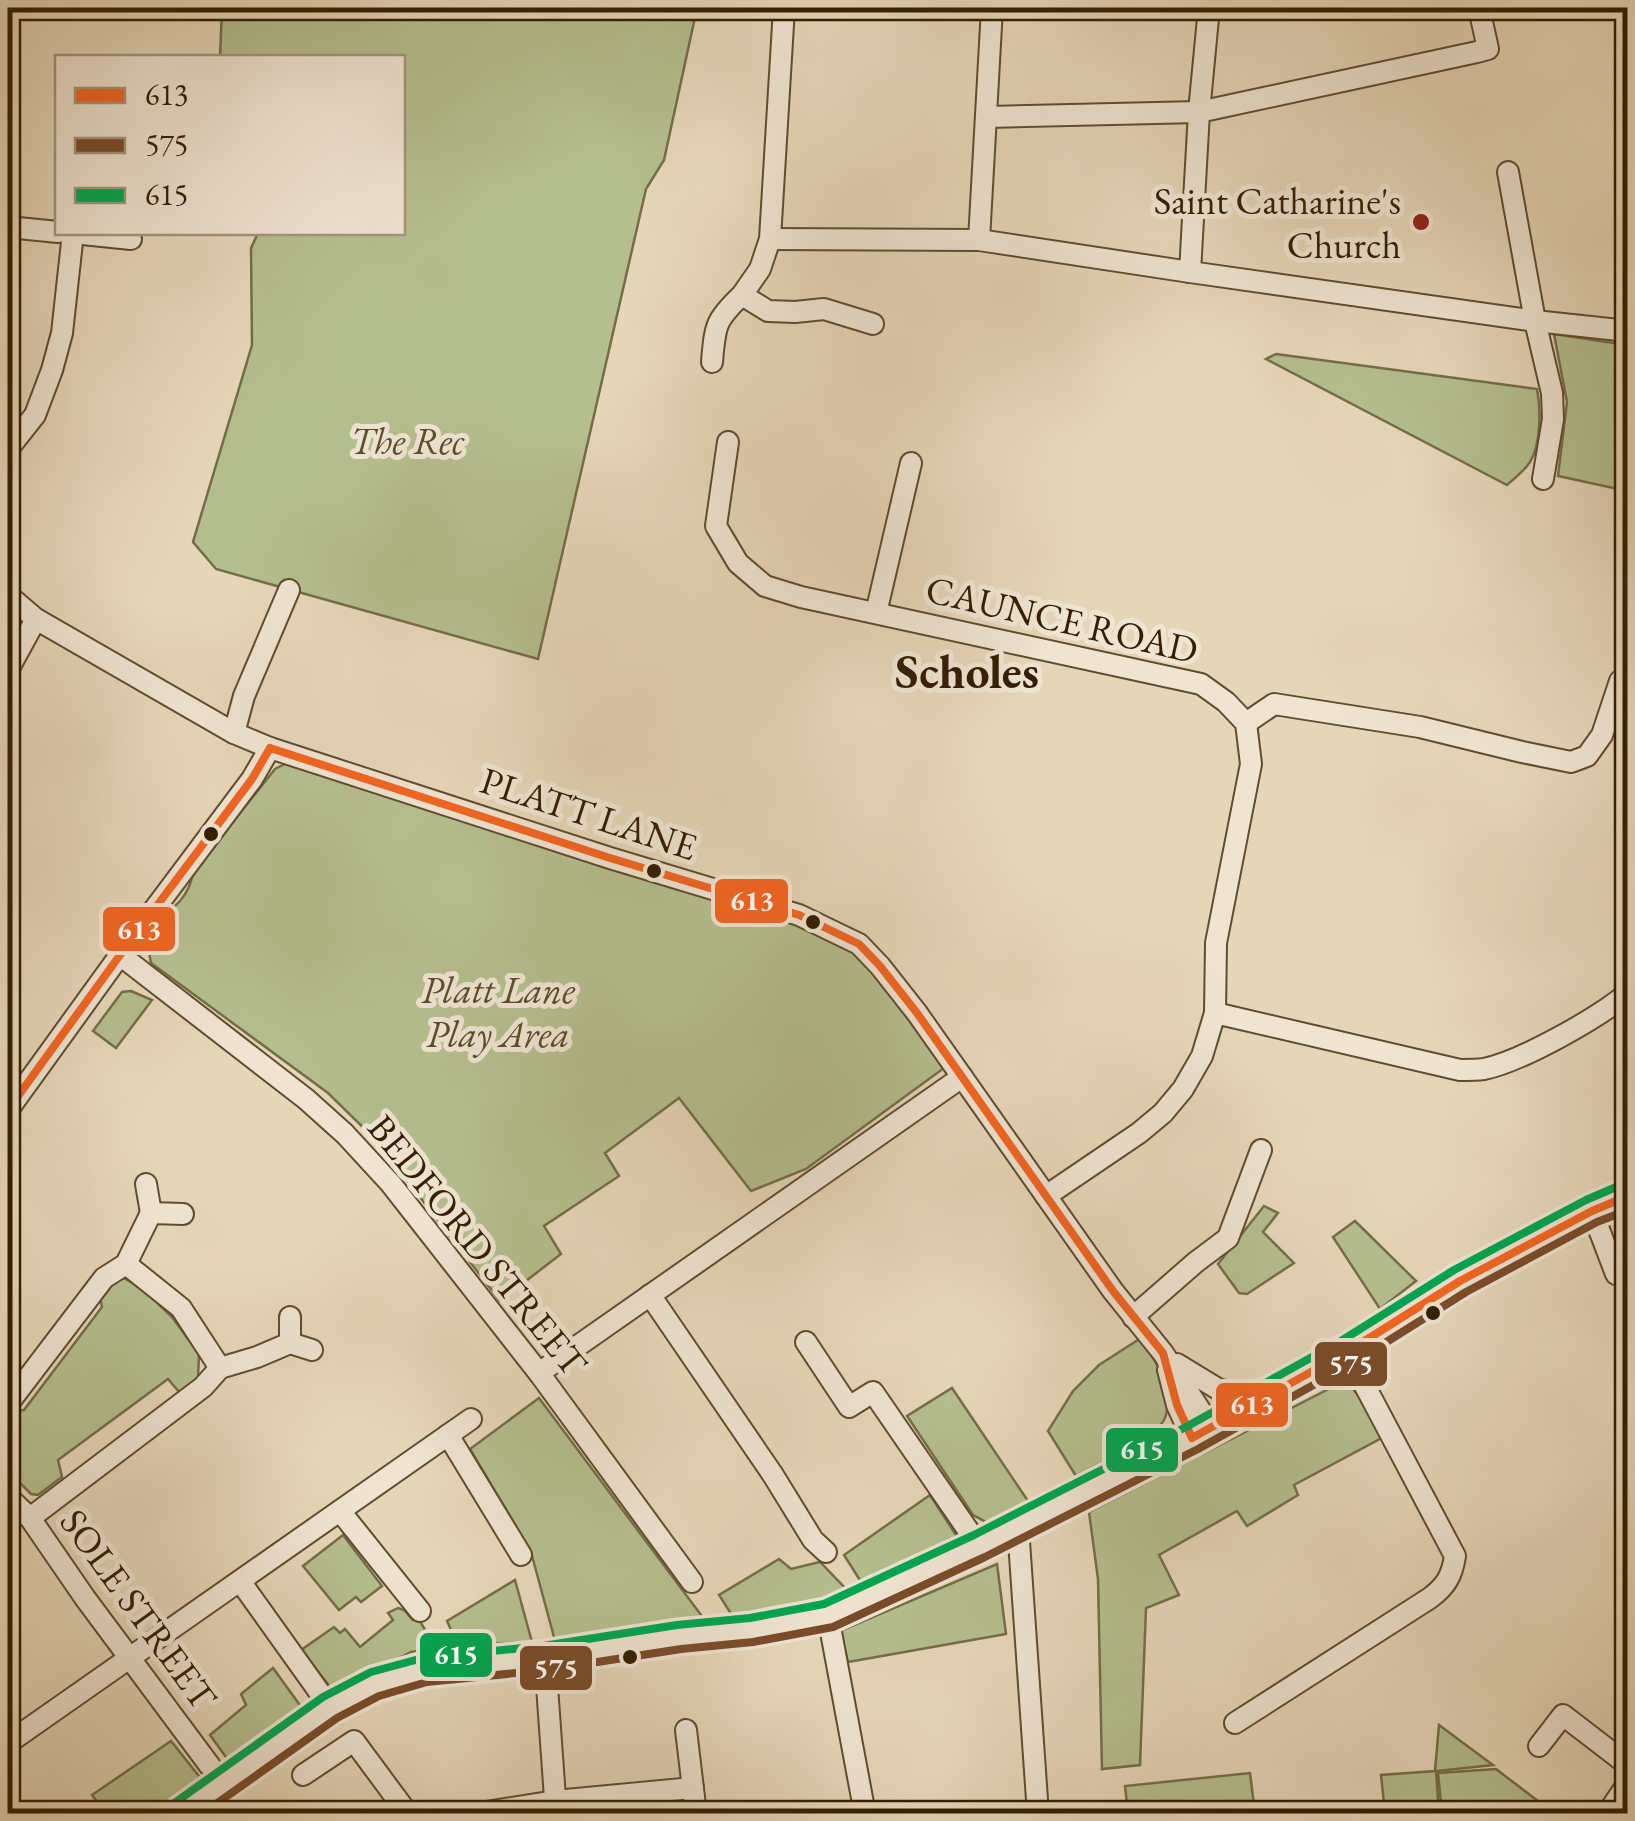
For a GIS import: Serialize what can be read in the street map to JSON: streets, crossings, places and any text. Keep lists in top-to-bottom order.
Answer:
{
  "streets": {
    "street": [
      "CAUNCE ROAD",
      "PLATT LANE",
      "BEDFORD STREET",
      "SOLE STREET"
    ]
  },
  "districts": ["Scholes"],
  "parks": ["The Rec", "Platt Lane Play Area"],
  "places": ["Saint Catharine's Church"],
  "lines": ["transit line 613", "transit line 615", "transit line 575"],
  "legend": ["613", "575", "615"]
}
